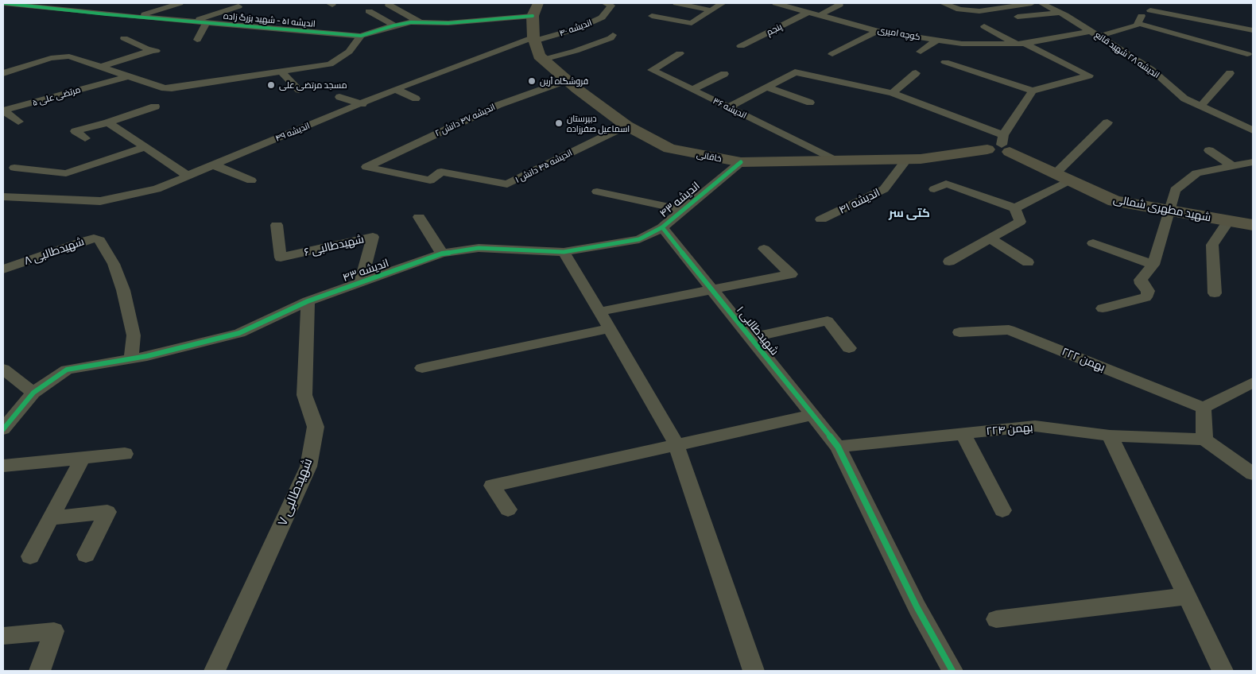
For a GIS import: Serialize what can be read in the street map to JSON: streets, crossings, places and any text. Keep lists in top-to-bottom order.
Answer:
{
  "streets": {
    "main road": ["خاقانی", "شهید مطهری شمالی"],
    "street": [
      "اندیشه ۵۱ - شهید بزرگ زاده",
      "اندیشه ۴۰",
      "پنجم",
      "کوچه امیری",
      "اندیشه ۲۸ شهید قانع",
      "مرتضی علی ۵",
      "اندیشه ۳۶",
      "اندیشه ۴۷ دانش ۲",
      "اندیشه ۴۹",
      "اندیشه ۴۵ دانش ۱",
      "اندیشه ۴۳",
      "اندیشه ۴۱",
      "شهیدطالبی ۶",
      "شهیدطالبی ۸",
      "شهیدطالبی ۱",
      "۲۲بهمن ۲",
      "۲۲بهمن ۴",
      "شهیدطالبی ۷"
    ]
  },
  "crossings": [
    ["اندیشه ۵۱ - شهید بزرگ زاده", "خاقانی"],
    ["اندیشه ۴۰", "اندیشه ۴۹"],
    ["اندیشه ۴۰", "خاقانی"],
    ["پنجم", "کوچه امیری"],
    ["اندیشه ۳۶", "خاقانی"],
    ["اندیشه ۴۷ دانش ۲", "خاقانی"],
    ["اندیشه ۴۷ دانش ۲", "اندیشه ۴۵ دانش ۱"],
    ["اندیشه ۴۹", "خاقانی"],
    ["خاقانی", "اندیشه ۴۵ دانش ۱"],
    ["خاقانی", "اندیشه ۴۳"],
    ["خاقانی", "اندیشه ۴۱"],
    ["خاقانی", "شهید مطهری شمالی"],
    ["اندیشه ۴۳", "شهیدطالبی ۶"],
    ["اندیشه ۴۳", "شهیدطالبی ۸"],
    ["اندیشه ۴۳", "شهیدطالبی ۱"],
    ["اندیشه ۴۳", "شهیدطالبی ۷"],
    ["شهیدطالبی ۱", "۲۲بهمن ۴"]
  ],
  "districts": ["کتی سر"],
  "places": ["فروشگاه آرین", "مسجد مرتضی علی", "دبیرستان اسماعیل صفرزاده"]
}
